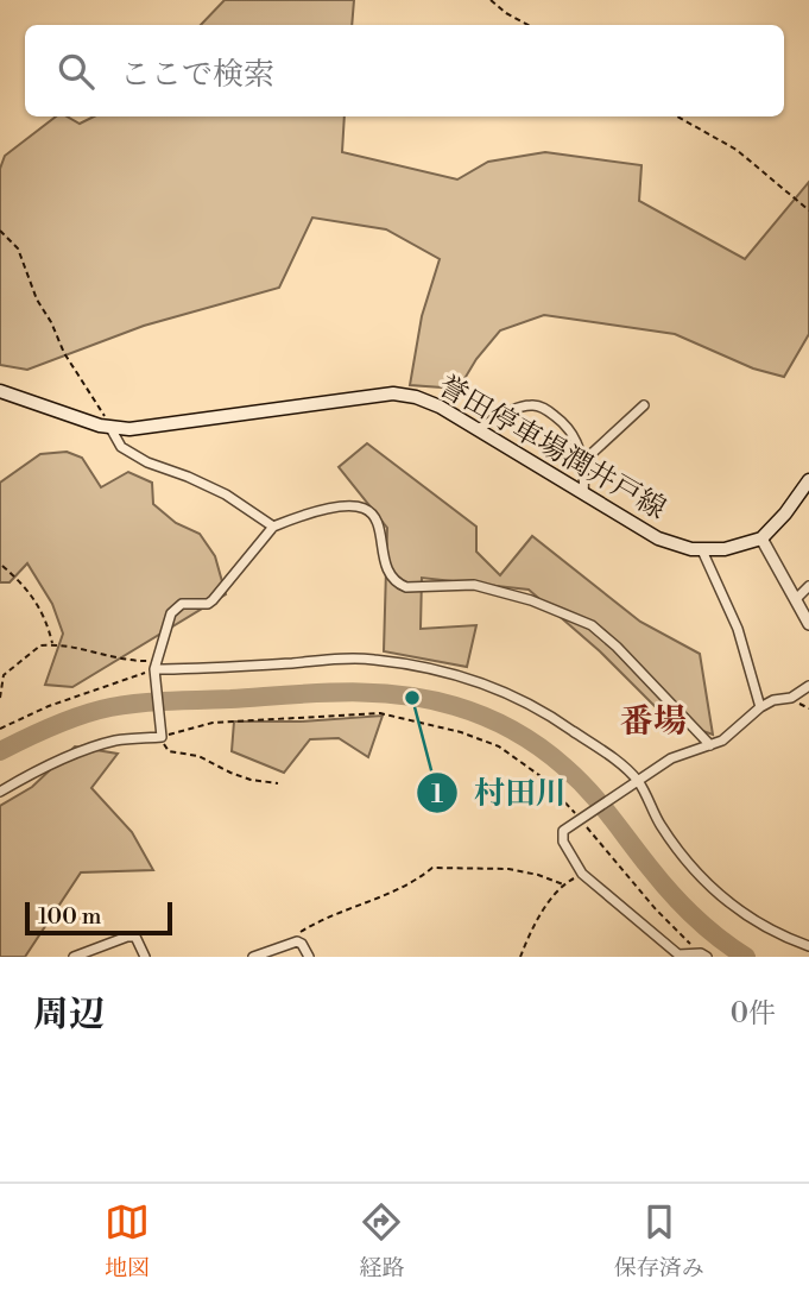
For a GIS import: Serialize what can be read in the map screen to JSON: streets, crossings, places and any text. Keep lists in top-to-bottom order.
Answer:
{
  "streets": {
    "main road": ["誉田停車場潤井戸線"]
  },
  "districts": ["番場"],
  "places": ["村田川"],
  "scale_bar": "100 m",
  "page": {
    "search": "ここで検索",
    "scale": "100 m",
    "heading": ["周辺", "0件"],
    "nav": ["地図", "経路", "保存済み"]
  }
}
